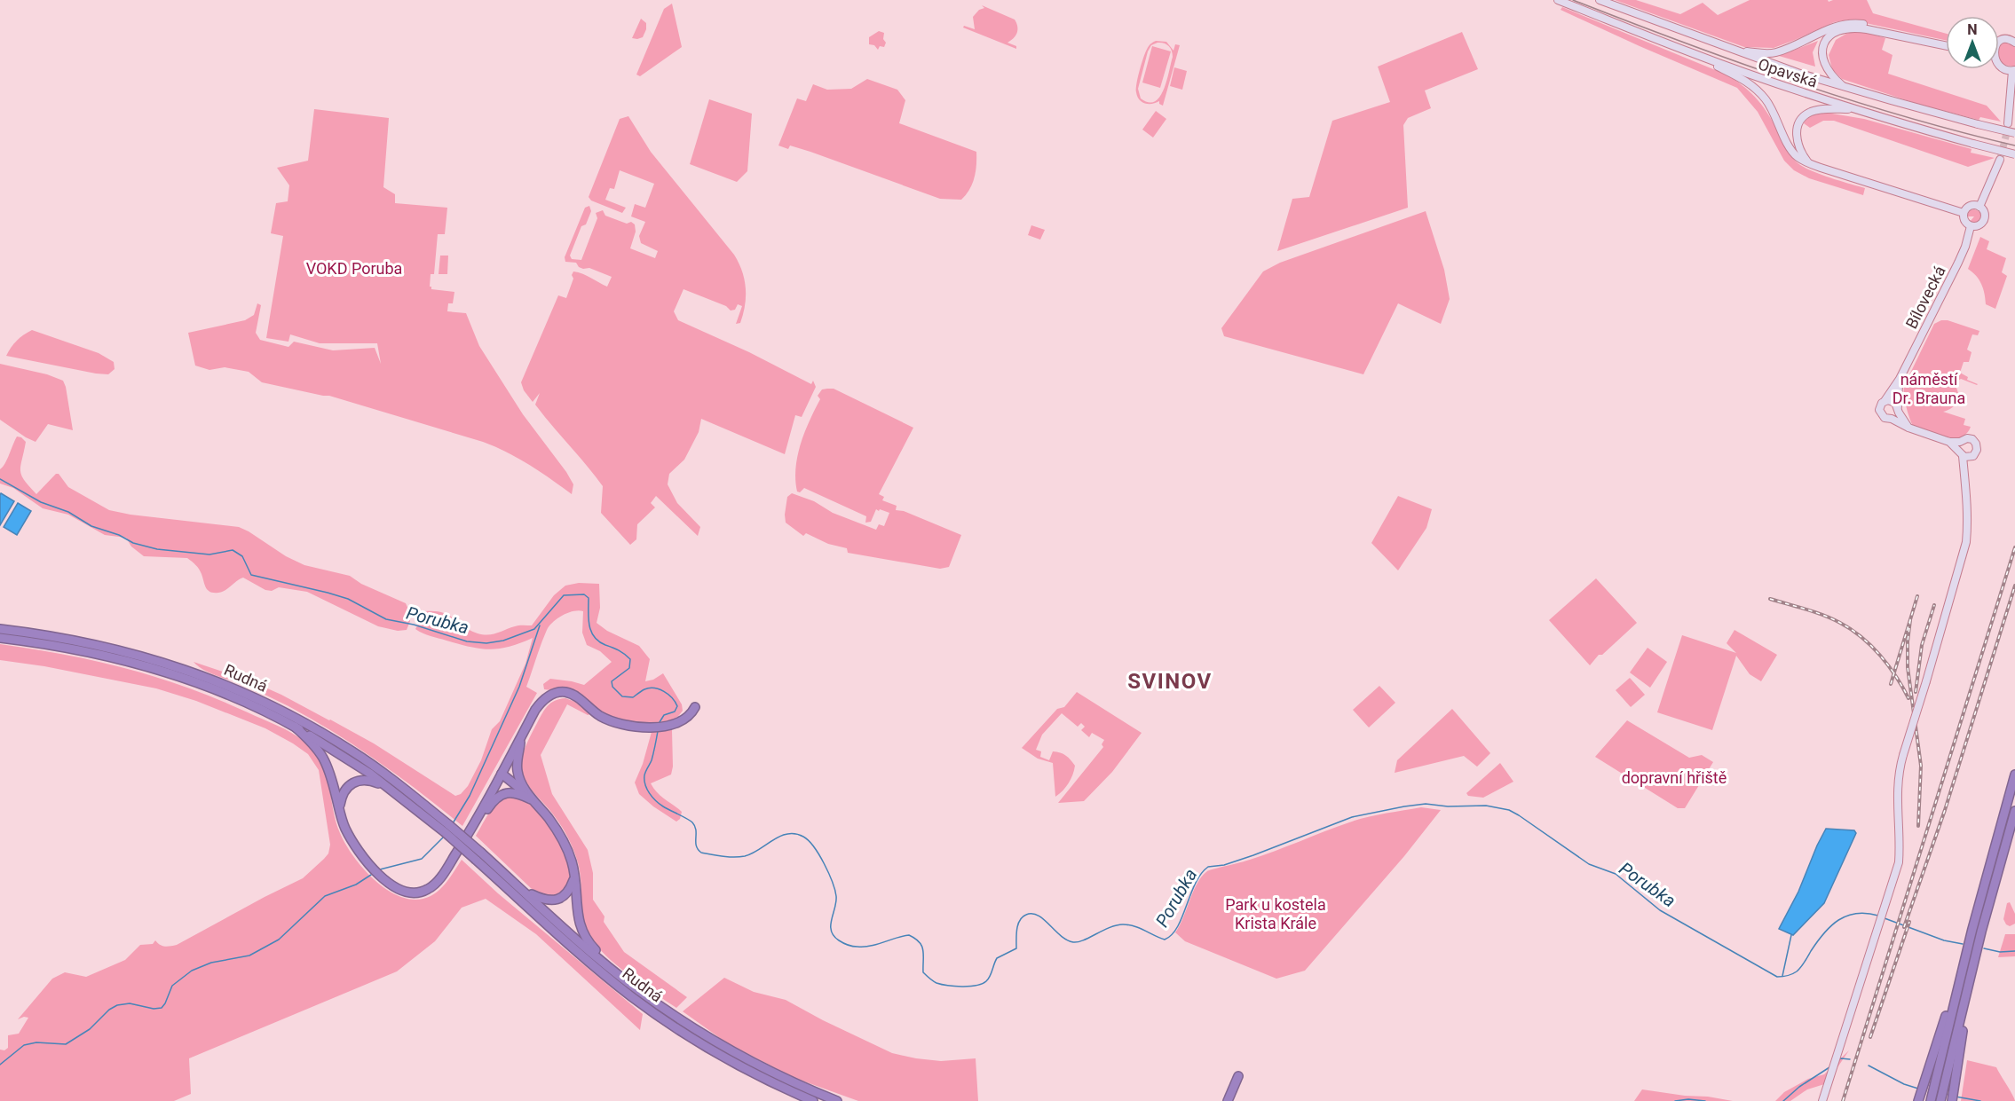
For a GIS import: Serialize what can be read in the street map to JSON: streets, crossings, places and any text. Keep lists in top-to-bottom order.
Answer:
{
  "streets": {
    "highway": ["Rudná"],
    "main road": ["Opavská", "Bílovecká"]
  },
  "districts": ["SVINOV"],
  "water": ["Porubka"],
  "parks": [
    "VOKD Poruba",
    "náměstí Dr. Brauna",
    "dopravní hřiště",
    "Park u kostela Krista Krále"
  ],
  "north": "top"
}
